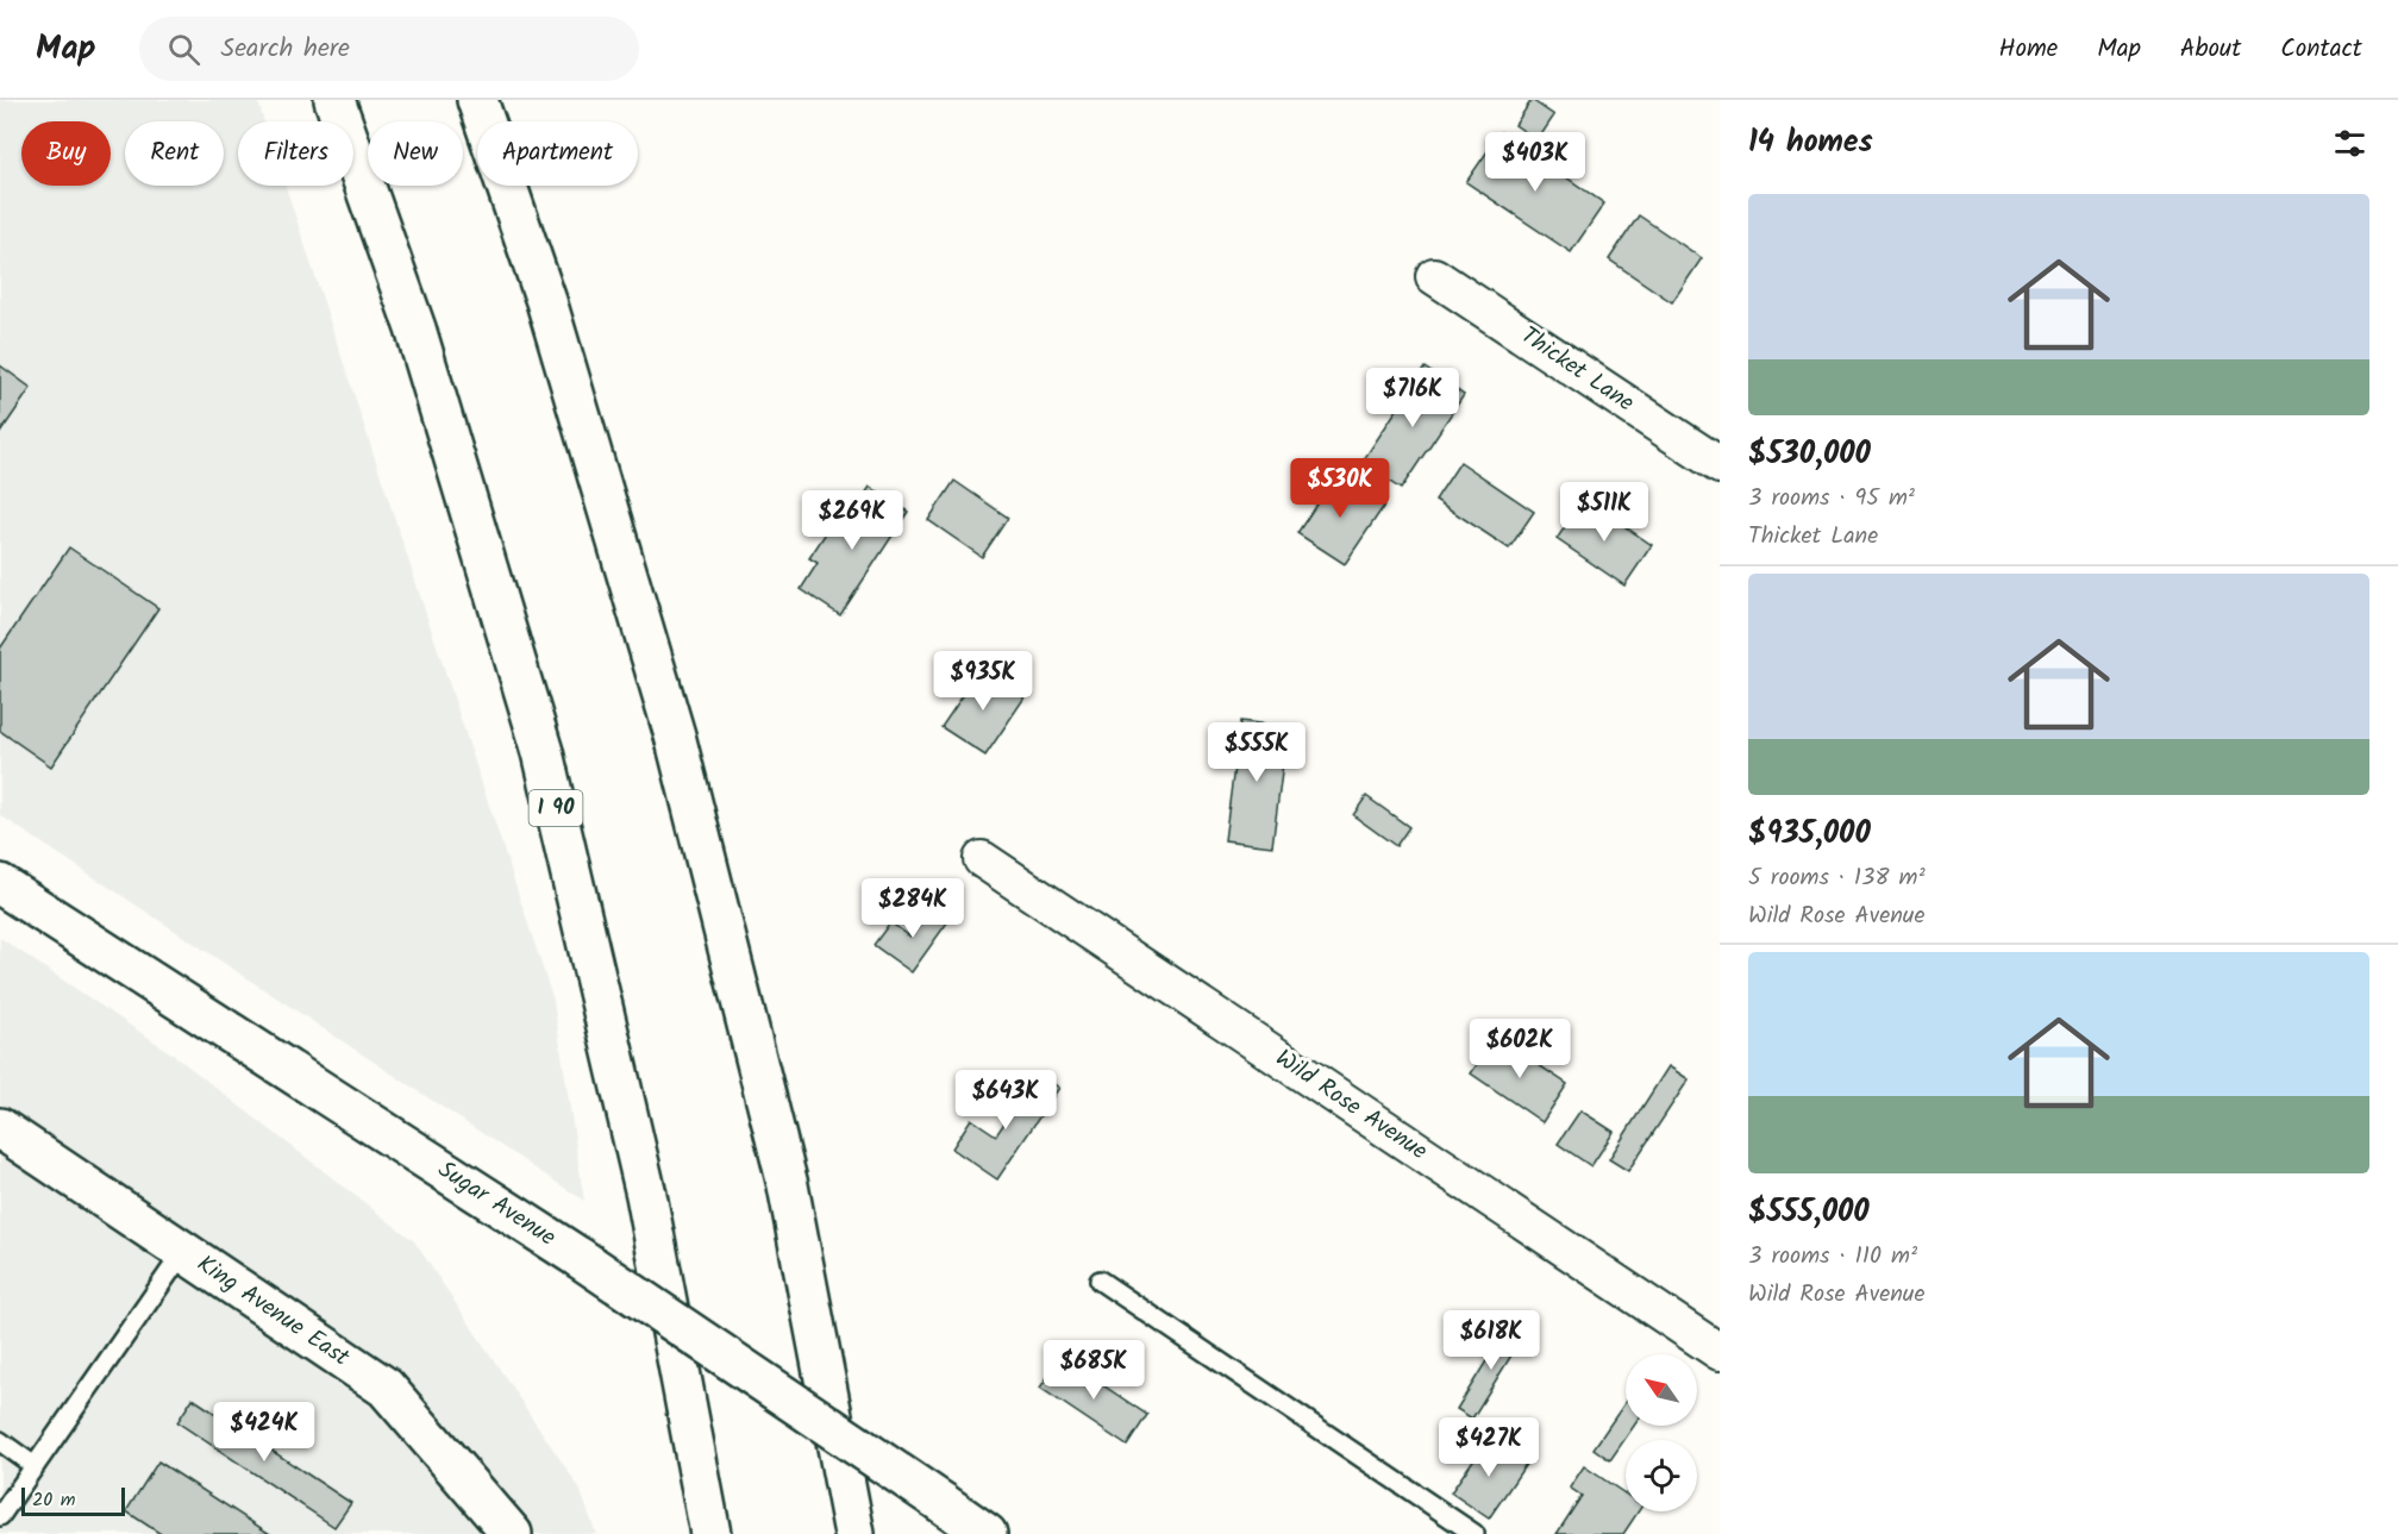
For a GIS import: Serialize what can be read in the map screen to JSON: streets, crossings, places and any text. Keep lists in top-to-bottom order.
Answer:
{
  "streets": {
    "main road": ["I 90", "Sugar Avenue", "King Avenue East"],
    "street": ["Thicket Lane", "Wild Rose Avenue"]
  },
  "scale_bar": "20 m",
  "north": "top left",
  "page": {
    "header": "Map",
    "search": "Search here",
    "nav": [
      "Home",
      "Map",
      "About",
      "Contact"
    ],
    "heading": "14 homes",
    "chip": [
      "Buy",
      "Rent",
      "Filters",
      "New",
      "Apartment"
    ],
    "price": [
      "$403K",
      "$716K",
      "$530K",
      "$511K",
      "$269K",
      "$935K",
      "$555K",
      "$284K",
      "$602K",
      "$643K",
      "$618K",
      "$685K",
      "$424K",
      "$427K"
    ],
    "list": [
      {
        "name": "$530,000",
        "note": "3 rooms · 95 m² · Thicket Lane"
      },
      {
        "name": "$935,000",
        "note": "5 rooms · 138 m² · Wild Rose Avenue"
      },
      {
        "name": "$555,000",
        "note": "3 rooms · 110 m² · Wild Rose Avenue"
      }
    ],
    "scale": "20 m"
  }
}
